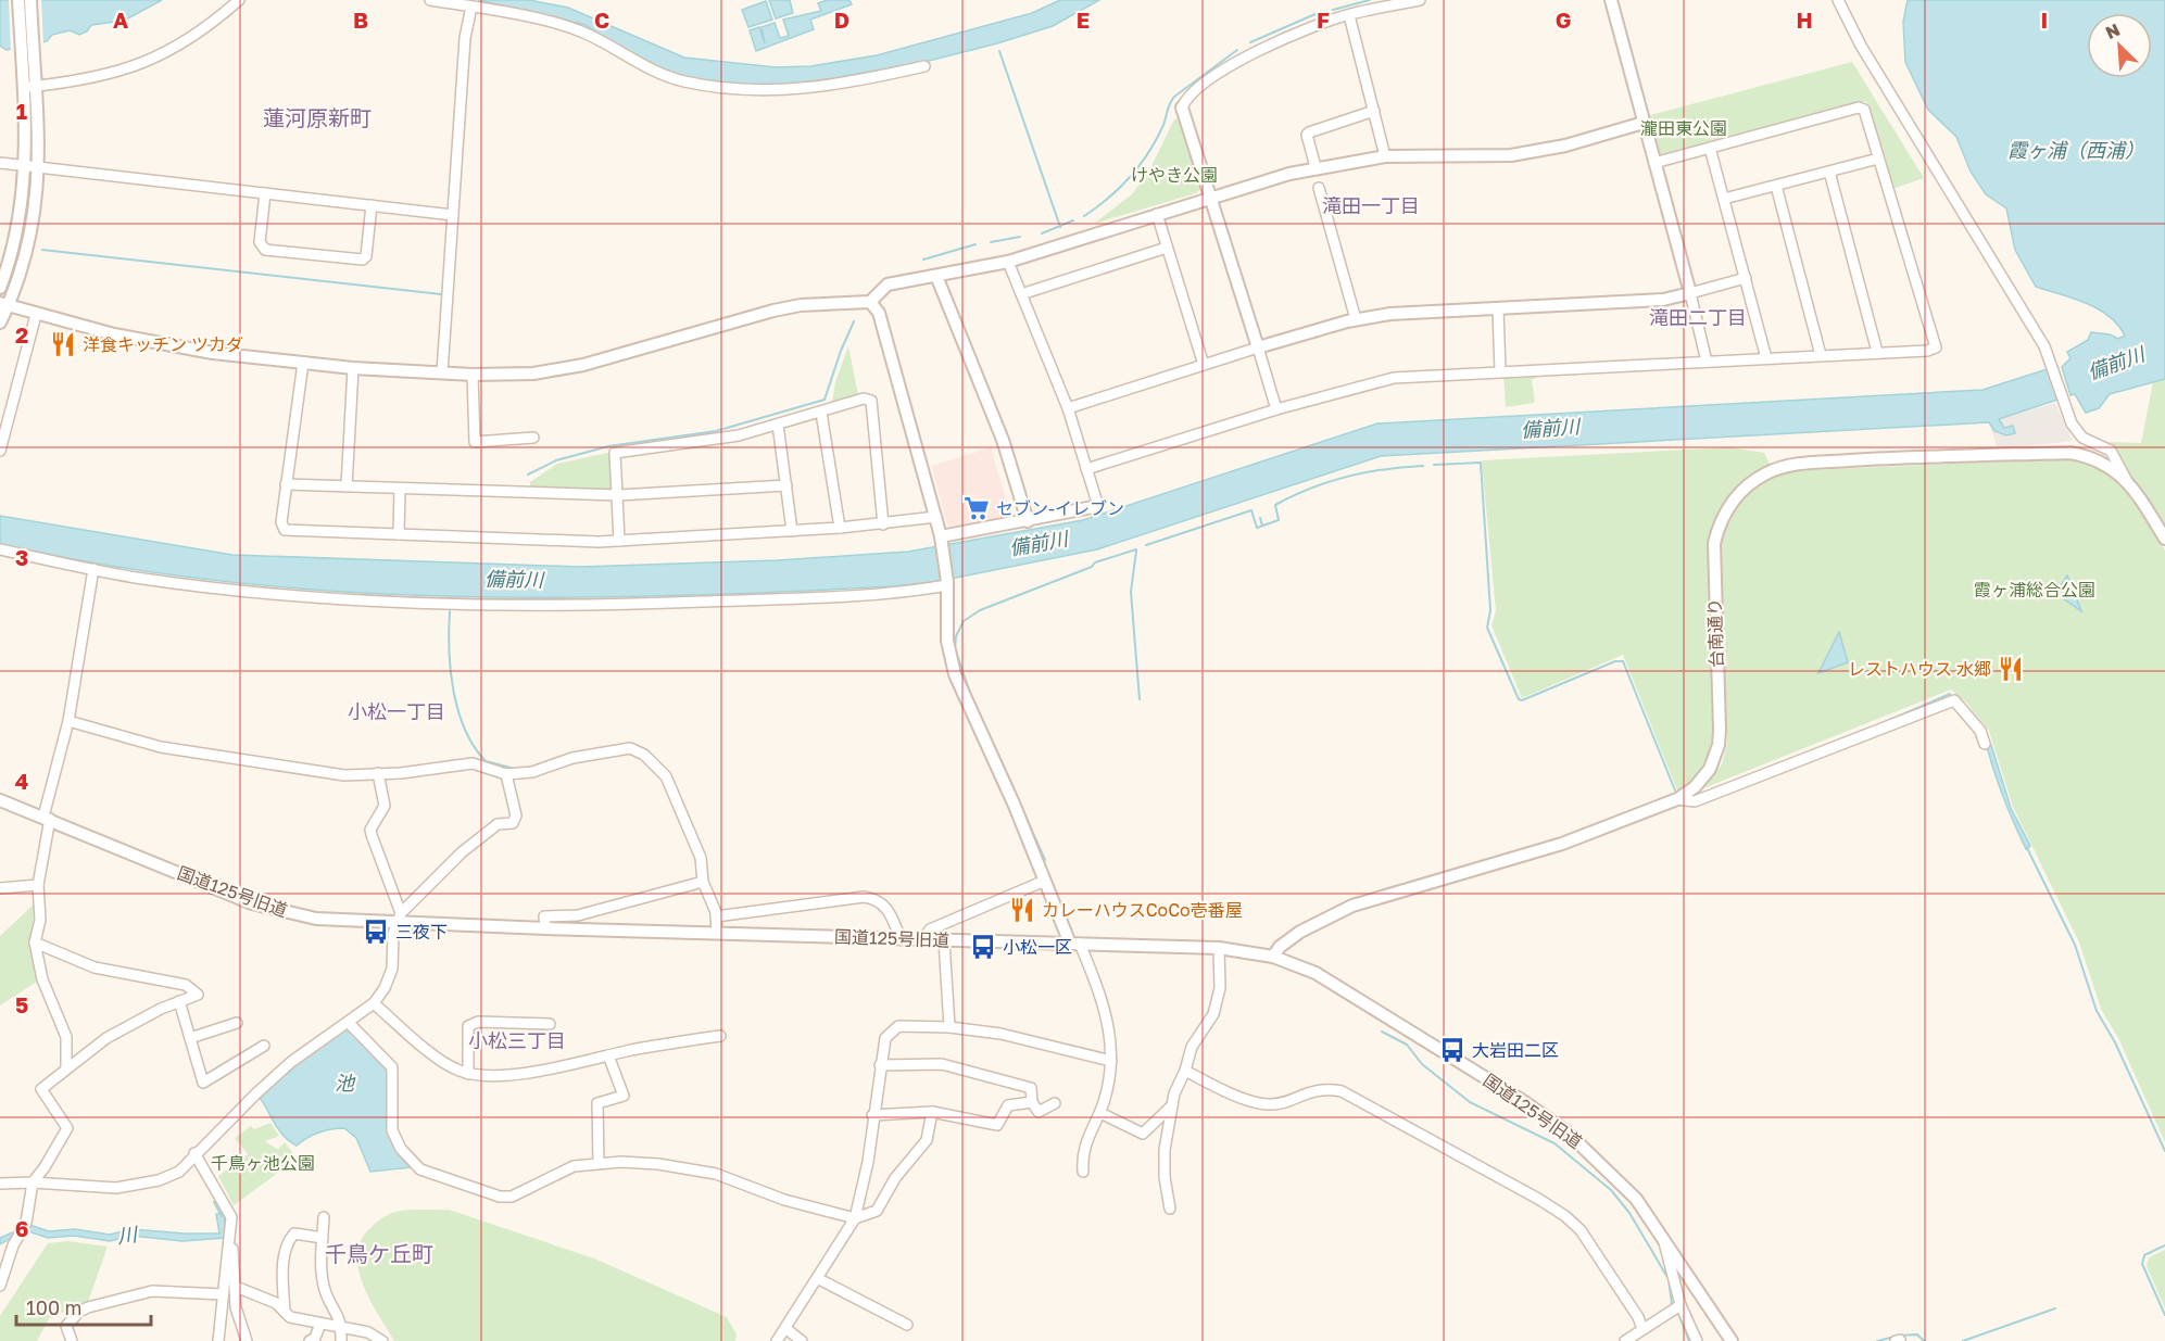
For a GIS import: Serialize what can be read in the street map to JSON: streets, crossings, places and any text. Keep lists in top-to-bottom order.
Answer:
{
  "streets": {
    "street": ["台南通り", "国道125号旧道"]
  },
  "crossings": [
    ["台南通り", "国道125号旧道"]
  ],
  "districts": [
    "蓮河原新町",
    "滝田一丁目",
    "滝田二丁目",
    "小松一丁目",
    "小松三丁目",
    "千鳥ケ丘町"
  ],
  "water": [
    "霞ヶ浦（西浦）",
    "備前川",
    "池",
    "川"
  ],
  "parks": [
    "瀧田東公園",
    "けやき公園",
    "霞ヶ浦総合公園",
    "千鳥ヶ池公園"
  ],
  "places": {
    "restaurant": ["洋食キッチン ツカダ", "レストハウス 水郷", "カレーハウスCoCo壱番屋"],
    "supermarket": ["セブン-イレブン"],
    "bus stop": ["三夜下", "小松一区", "大岩田二区"]
  },
  "scale_bar": "100 m",
  "north": "top left",
  "grid": {
    "columns": [
      "A",
      "B",
      "C",
      "D",
      "E",
      "F",
      "G",
      "H",
      "I"
    ],
    "rows": [
      "1",
      "2",
      "3",
      "4",
      "5",
      "6"
    ]
  }
}
